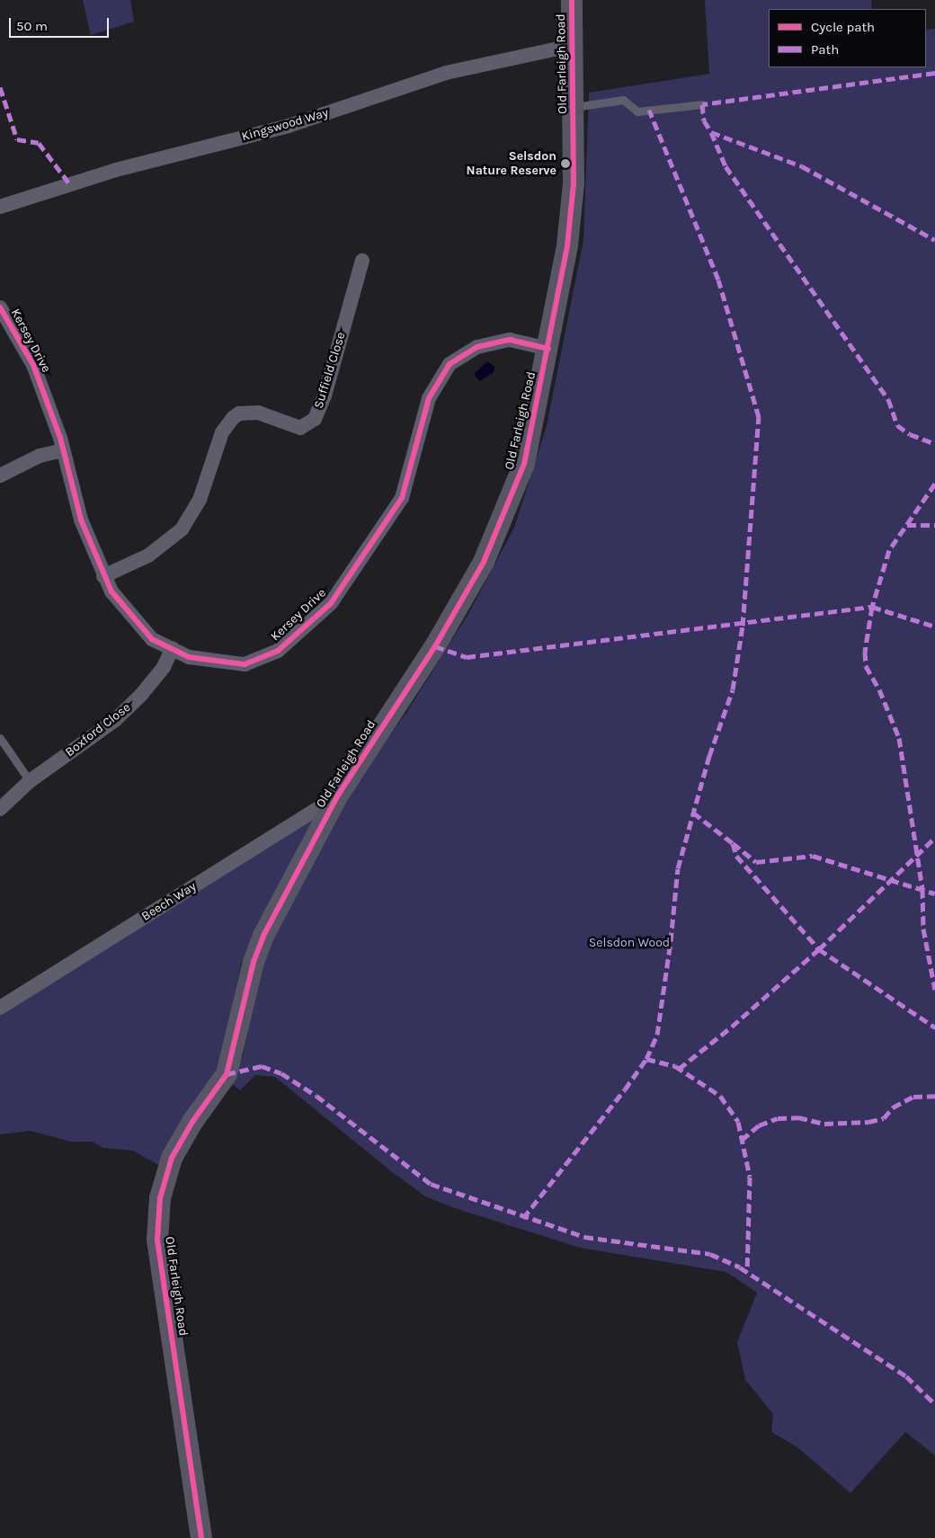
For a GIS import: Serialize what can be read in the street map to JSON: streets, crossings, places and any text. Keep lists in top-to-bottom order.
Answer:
{
  "streets": {
    "street": [
      "Old Farleigh Road",
      "Kingswood Way",
      "Kersey Drive",
      "Suffield Close",
      "Boxford Close",
      "Beech Way"
    ]
  },
  "crossings": [
    ["Old Farleigh Road", "Kingswood Way"],
    ["Old Farleigh Road", "Kersey Drive"],
    ["Old Farleigh Road", "Beech Way"],
    ["Kersey Drive", "Suffield Close"],
    ["Kersey Drive", "Boxford Close"]
  ],
  "parks": ["Selsdon Wood"],
  "places": ["Selsdon Nature Reserve"],
  "legend": ["Cycle path", "Path"],
  "scale_bar": "50 m"
}
